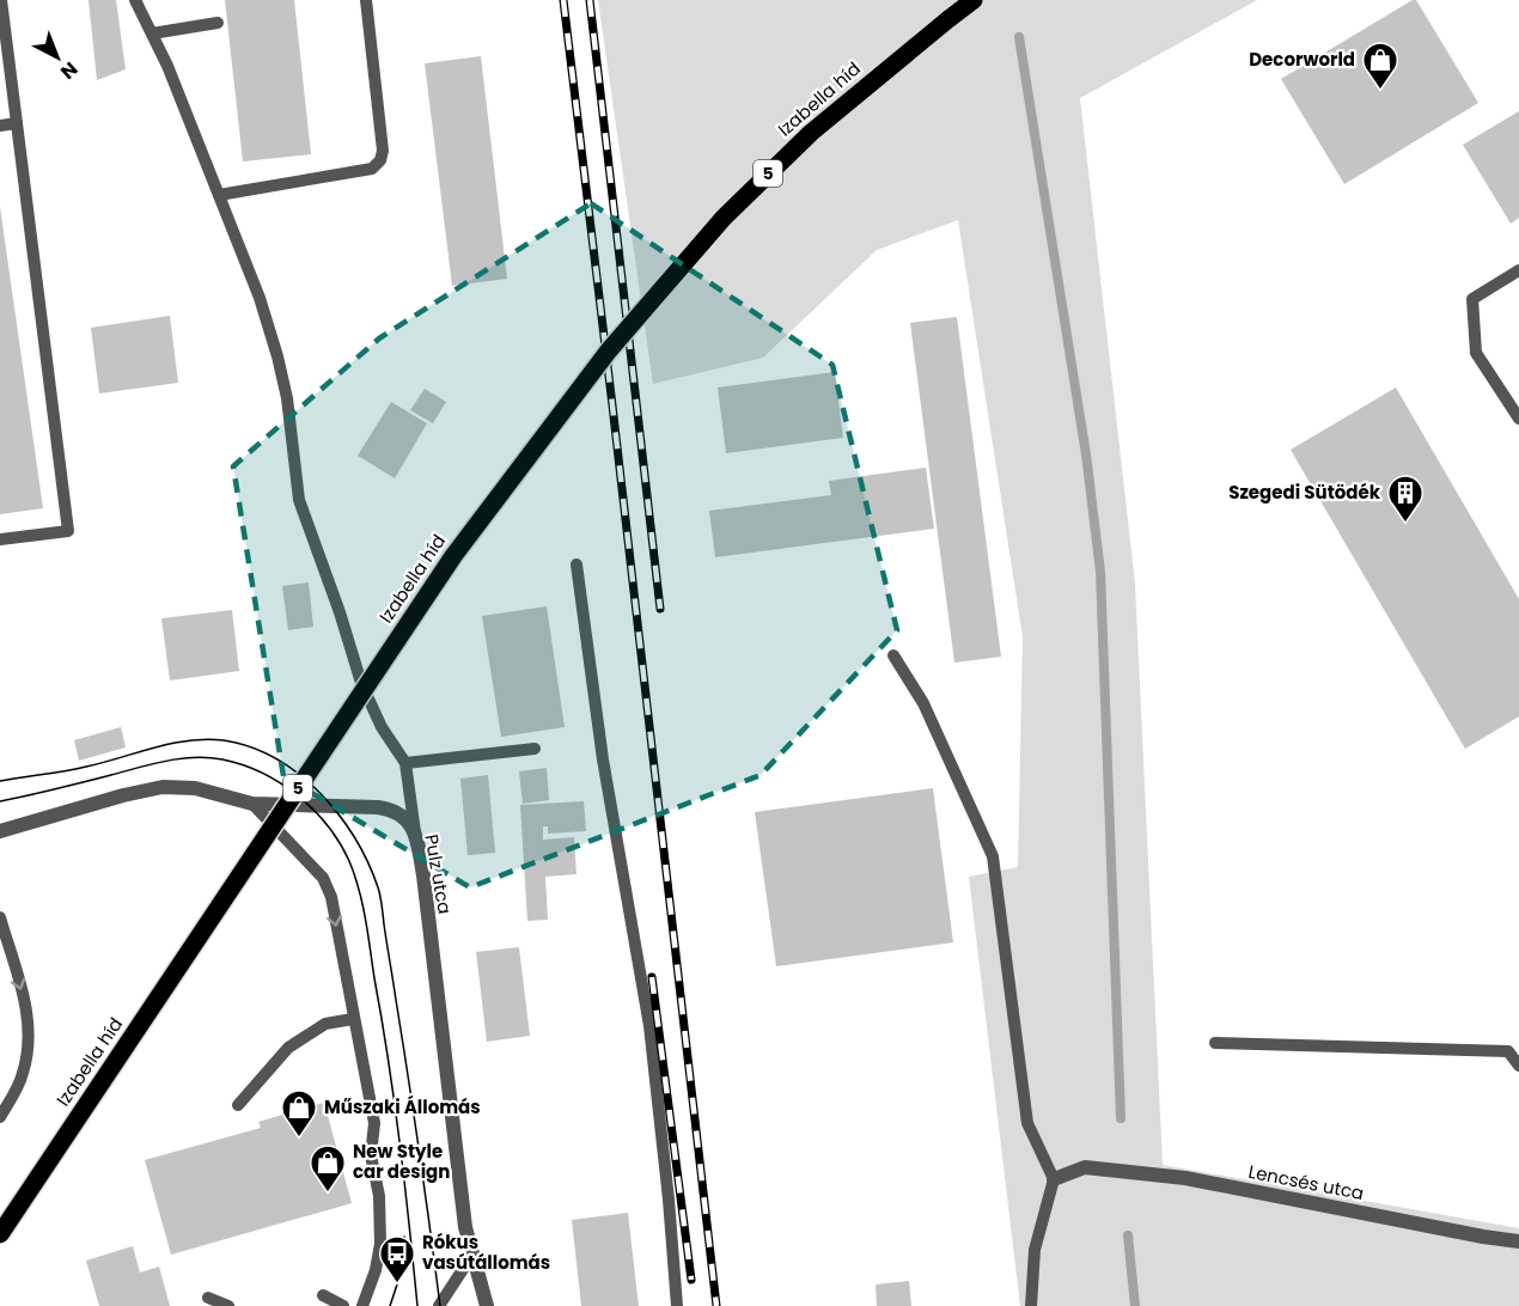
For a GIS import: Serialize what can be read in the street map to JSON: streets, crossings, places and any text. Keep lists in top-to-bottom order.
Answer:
{
  "streets": {
    "main road": ["Izabella híd", "5"],
    "street": ["Pulz utca", "Lencsés utca"]
  },
  "places": {
    "shop": ["Decorworld", "Műszaki Állomás", "New Style car design"],
    "building": ["Szegedi Sütödék"],
    "bus stop": ["Rókus vasútállomás"]
  },
  "north": "bottom right"
}
